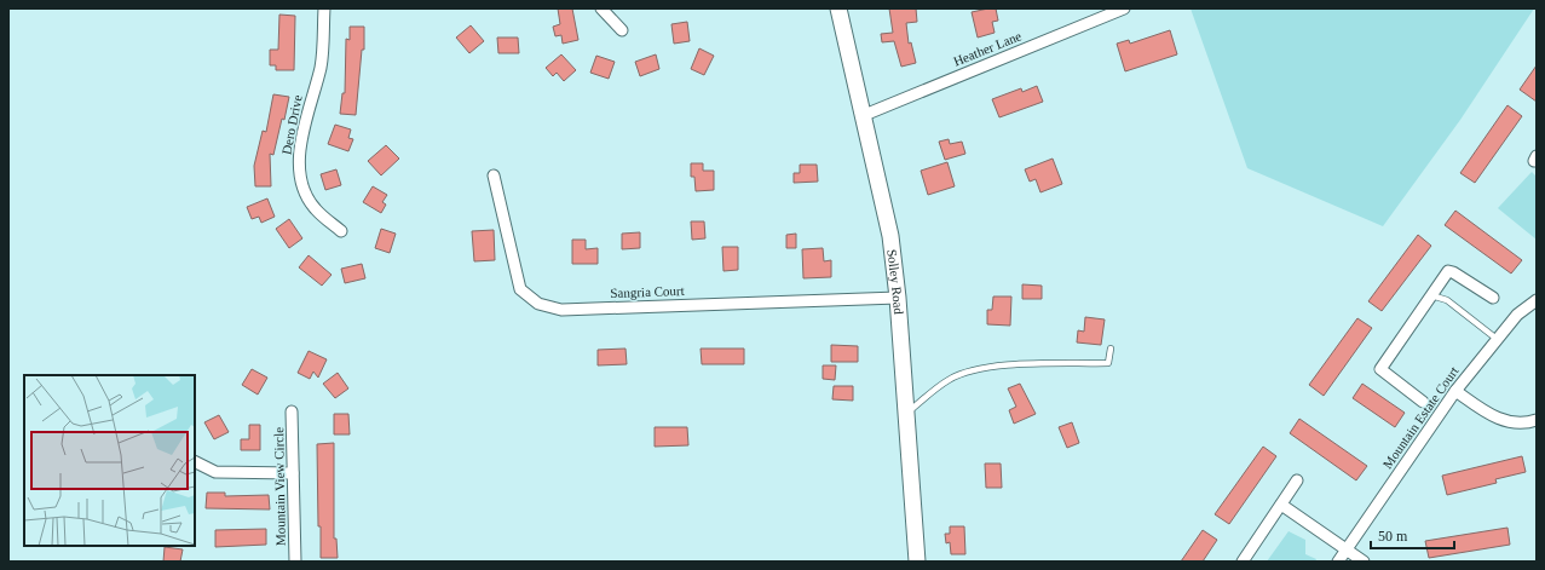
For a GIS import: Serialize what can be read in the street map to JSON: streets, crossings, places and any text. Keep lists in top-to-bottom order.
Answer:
{
  "streets": {
    "main road": ["Solley Road"],
    "street": [
      "Heather Lane",
      "Dero Drive",
      "Sangria Court",
      "Mountain Estate Court",
      "Mountain View Circle"
    ]
  },
  "crossings": [
    ["Heather Lane", "Solley Road"],
    ["Solley Road", "Sangria Court"]
  ],
  "scale_bar": "50 m"
}
